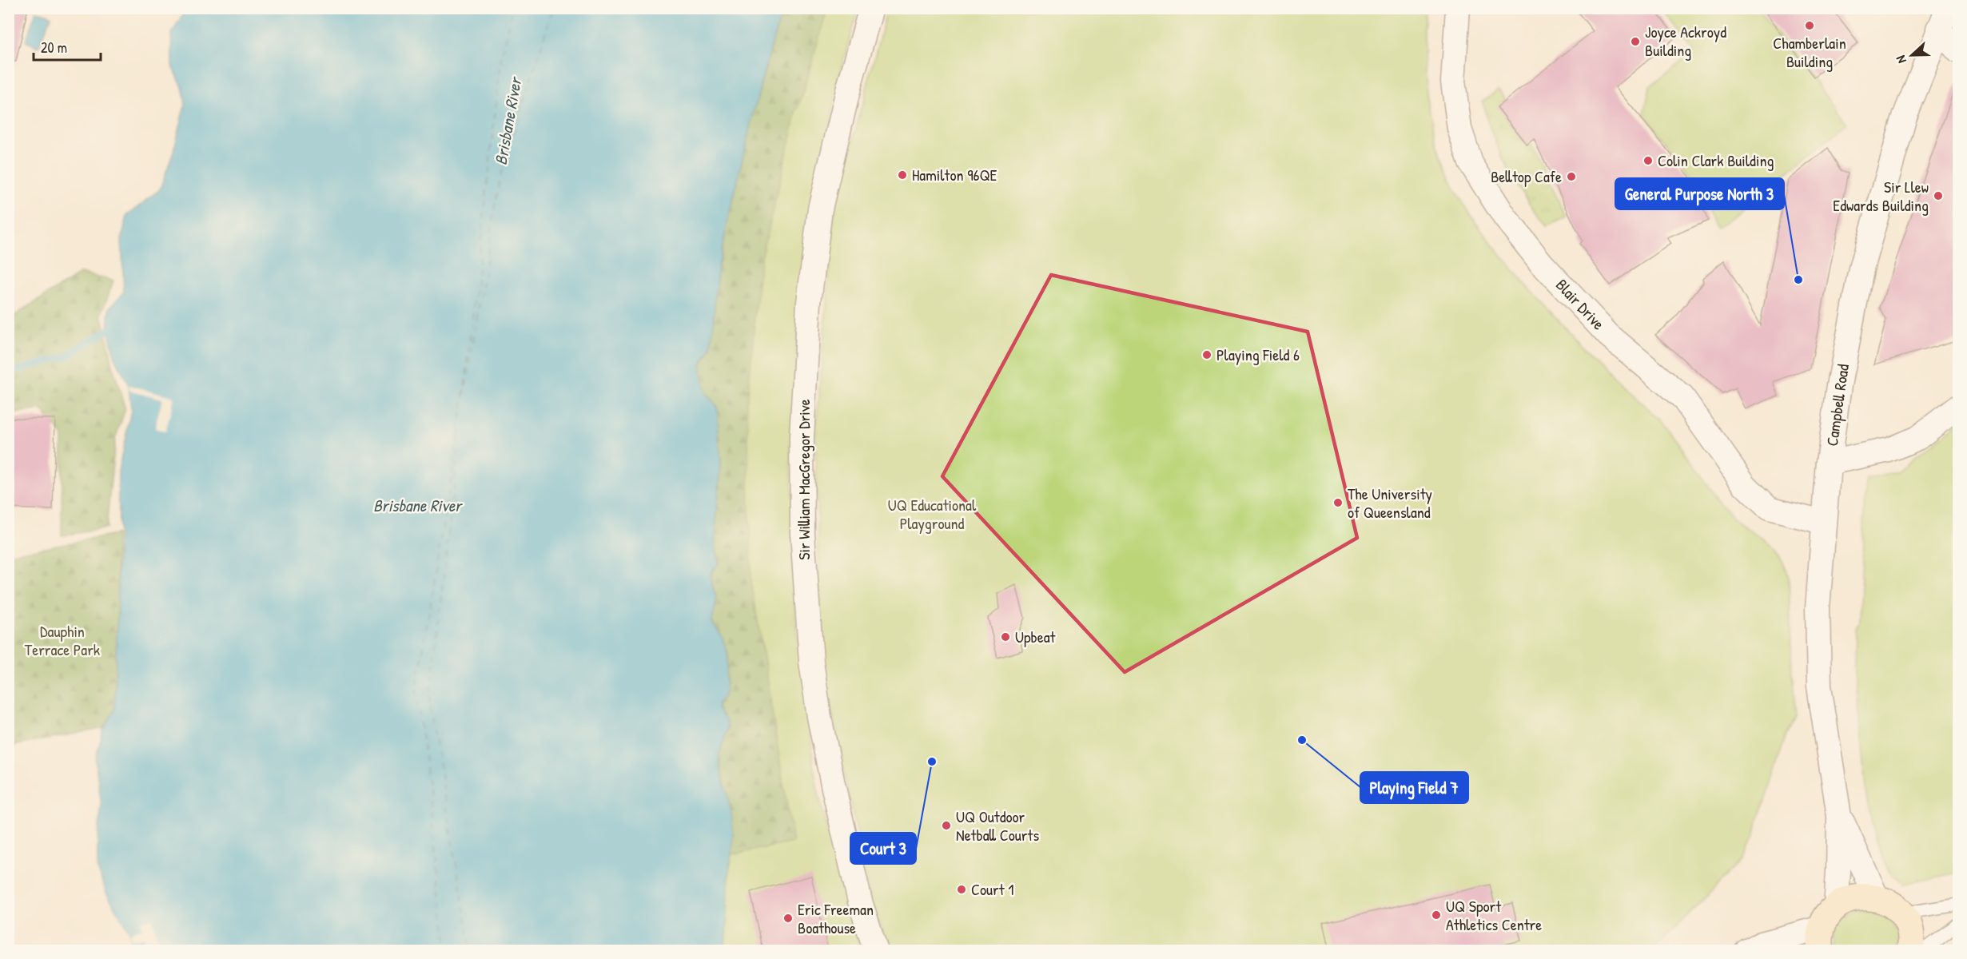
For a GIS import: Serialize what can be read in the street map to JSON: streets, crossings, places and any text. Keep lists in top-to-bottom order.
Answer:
{
  "streets": {
    "street": ["Blair Drive", "Campbell Road", "Sir William MacGregor Drive"]
  },
  "crossings": [
    ["Blair Drive", "Campbell Road"]
  ],
  "water": ["Brisbane River"],
  "parks": ["UQ Educational Playground", "Dauphin Terrace Park"],
  "places": [
    "Chamberlain Building",
    "Joyce Ackroyd Building",
    "Colin Clark Building",
    "Hamilton 96QE",
    "Belltop Cafe",
    "Sir Llew Edwards Building",
    "General Purpose North 3",
    "Playing Field 6",
    "The University of Queensland",
    "Upbeat",
    "Playing Field 7",
    "Court 3",
    "UQ Outdoor Netball Courts",
    "Court 1",
    "UQ Sport Athletics Centre",
    "Eric Freeman Boathouse"
  ],
  "scale_bar": "20 m",
  "north": "left"
}
